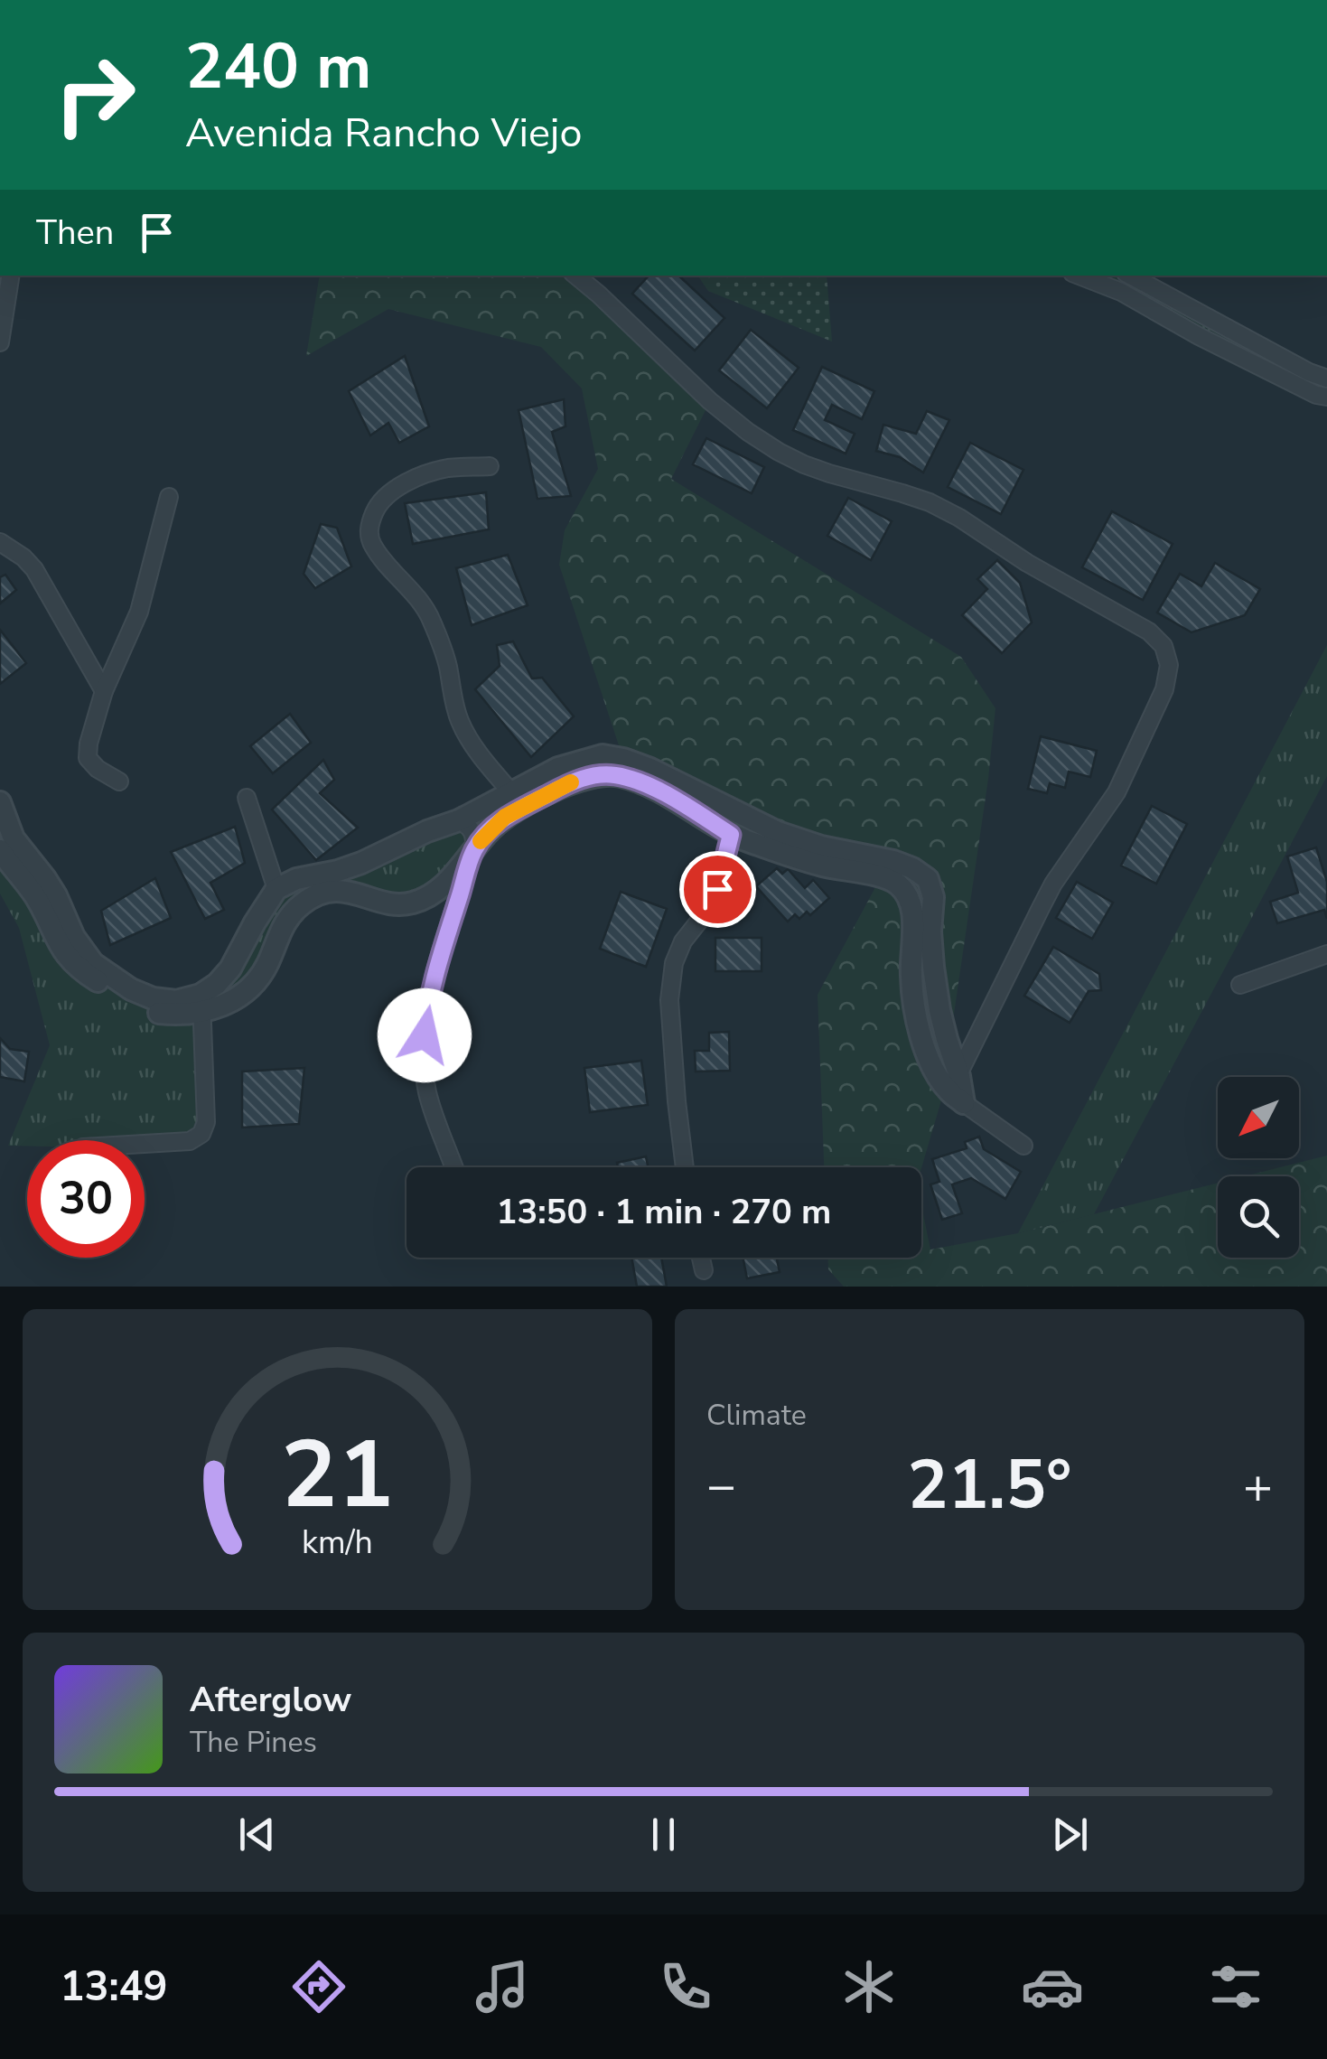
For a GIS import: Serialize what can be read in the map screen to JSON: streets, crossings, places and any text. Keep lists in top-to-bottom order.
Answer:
{
  "north": "bottom left",
  "page": {
    "turn": ["240 m", "Avenida Rancho Viejo"],
    "then": "Then",
    "limit": "30",
    "trip": "13:50 · 1 min · 270 m",
    "tile": "Climate",
    "heat": ["−", "21.5°", "+"],
    "song": ["Afterglow", "The Pines"],
    "tabs": "13:49",
    "gauge": ["21", "km/h"]
  }
}
